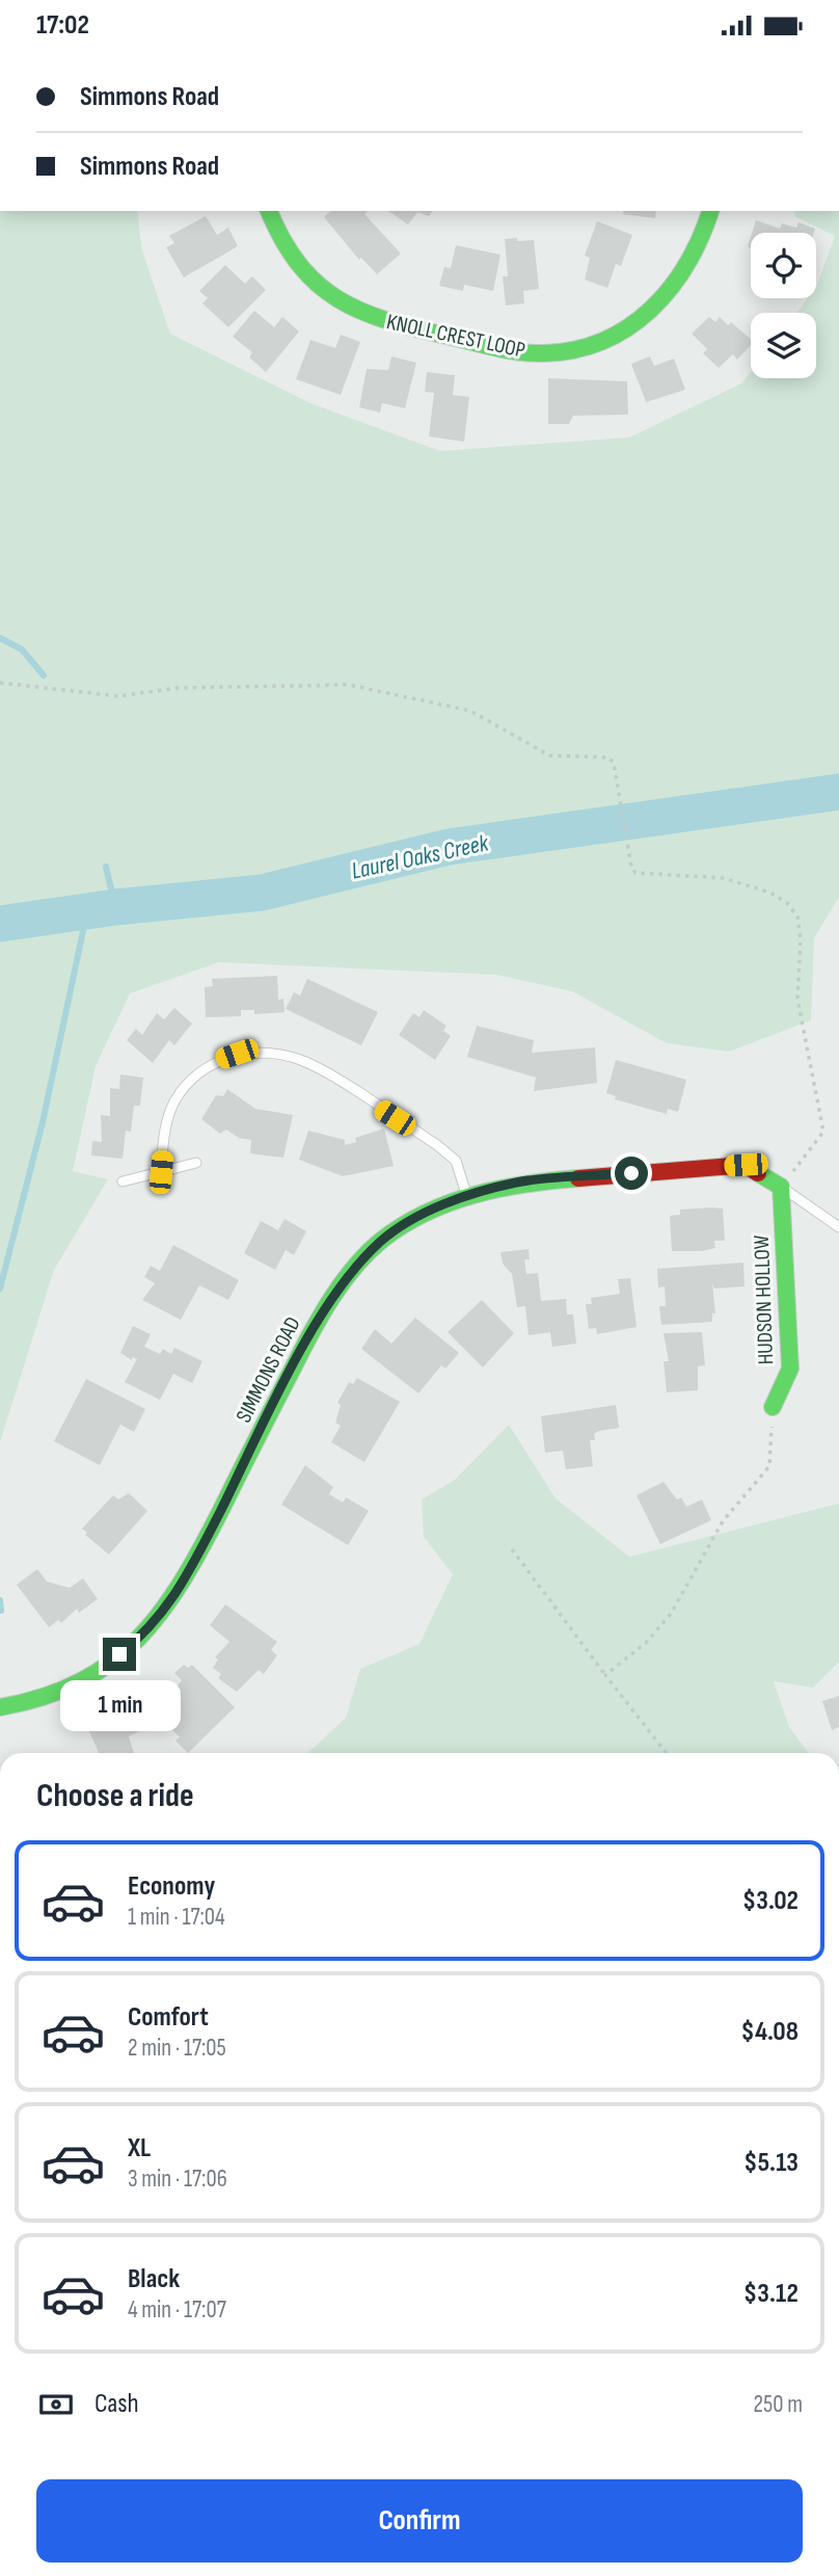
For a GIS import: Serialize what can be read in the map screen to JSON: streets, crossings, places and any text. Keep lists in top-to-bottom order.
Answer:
{
  "streets": {
    "street": ["KNOLL CREST LOOP", "HUDSON HOLLOW", "SIMMONS ROAD"]
  },
  "crossings": [
    ["HUDSON HOLLOW", "SIMMONS ROAD"]
  ],
  "water": ["Laurel Oaks Creek"],
  "page": {
    "status": "17:02",
    "banner": ["Simmons Road", "Simmons Road"],
    "bubble": "1 min",
    "heading": "Choose a ride",
    "list": [
      {
        "name": "Economy",
        "note": "1 min · 17:04",
        "value": "$3.02"
      },
      {
        "name": "Comfort",
        "note": "2 min · 17:05",
        "value": "$4.08"
      },
      {
        "name": "XL",
        "note": "3 min · 17:06",
        "value": "$5.13"
      },
      {
        "name": "Black",
        "note": "4 min · 17:07",
        "value": "$3.12"
      }
    ],
    "pay": ["Cash", "250 m"],
    "buttons": "Confirm"
  }
}
